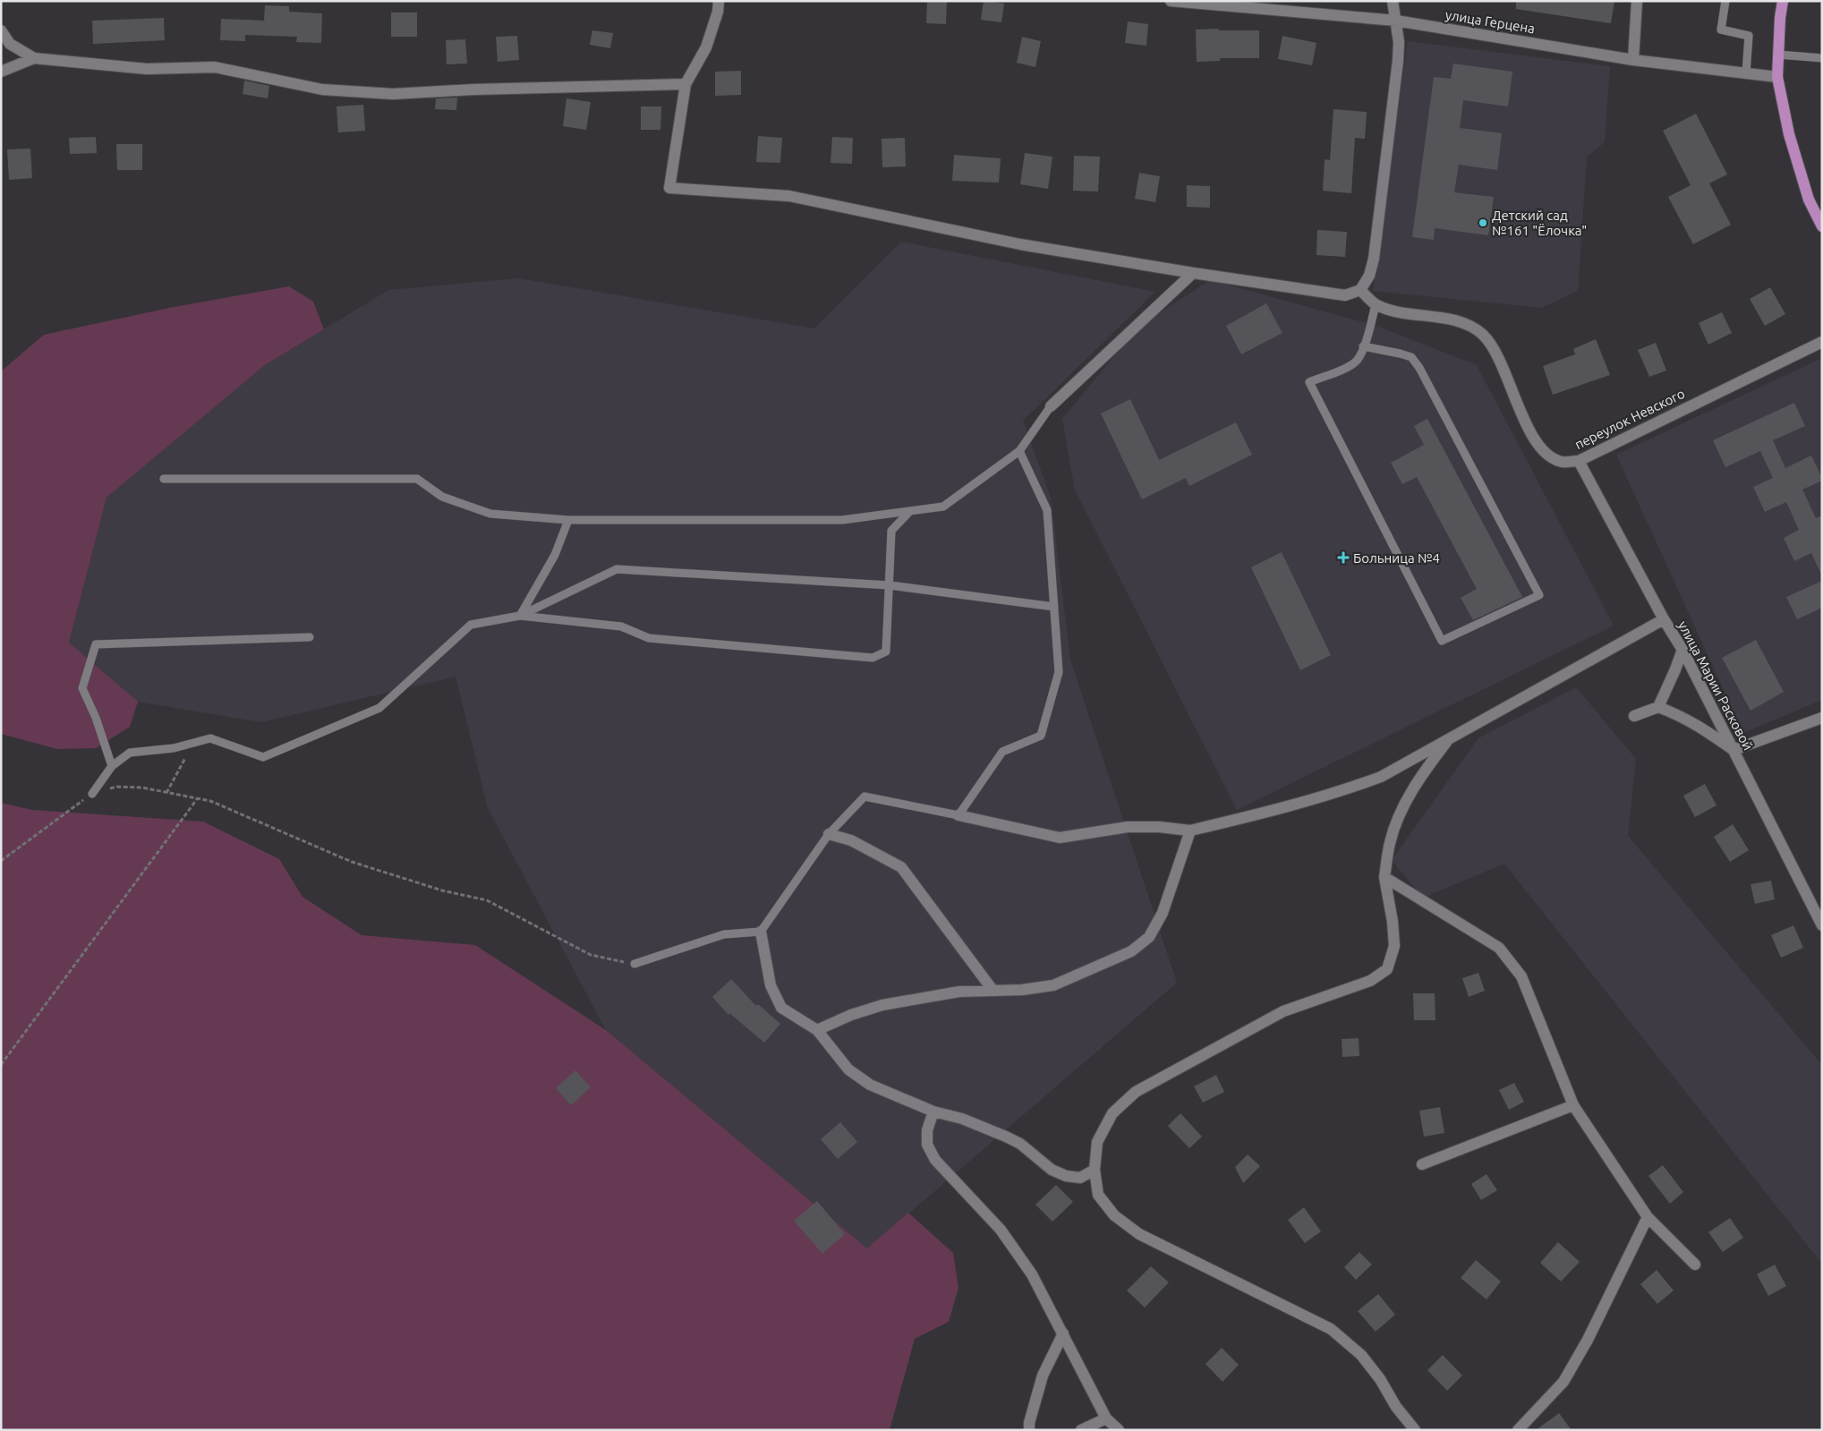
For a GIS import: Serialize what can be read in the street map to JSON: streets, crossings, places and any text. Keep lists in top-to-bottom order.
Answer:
{
  "streets": {
    "street": ["улица Герцена", "переулок Невского", "улица Марии Расковой"]
  },
  "crossings": [
    ["переулок Невского", "улица Марии Расковой"]
  ],
  "places": {
    "other": ["Детский сад №161 \"Ёлочка\""],
    "health": ["Больница №4"]
  }
}
